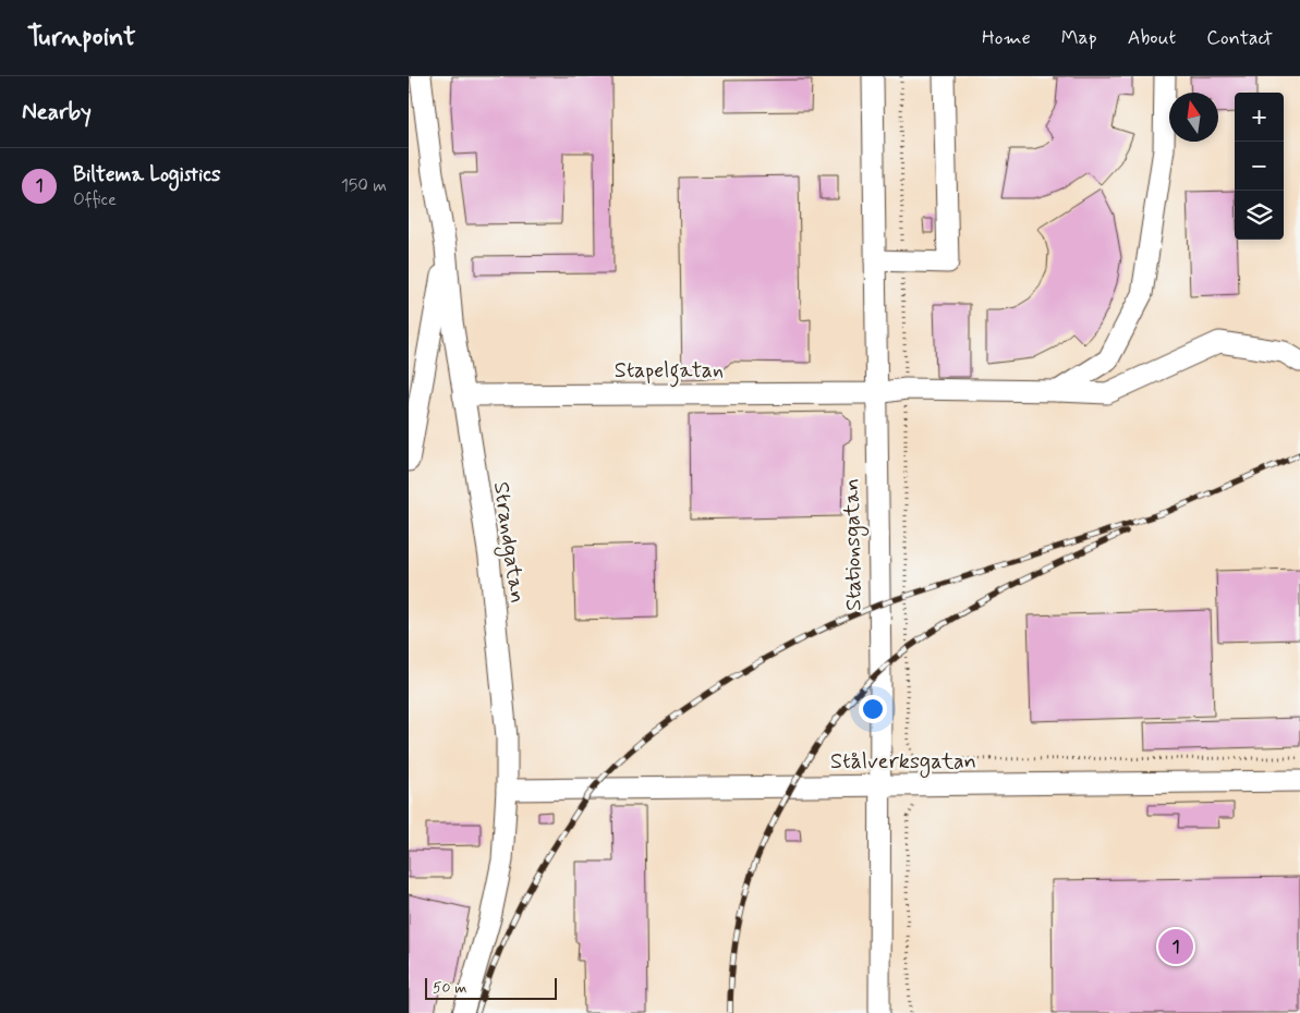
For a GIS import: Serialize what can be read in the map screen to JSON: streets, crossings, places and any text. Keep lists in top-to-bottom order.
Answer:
{
  "streets": {
    "street": [
      "Stapelgatan",
      "Strandgatan",
      "Stationsgatan",
      "Stålverksgatan"
    ]
  },
  "crossings": [
    ["Stapelgatan", "Strandgatan"],
    ["Stapelgatan", "Stationsgatan"],
    ["Strandgatan", "Stålverksgatan"],
    ["Stationsgatan", "Stålverksgatan"]
  ],
  "scale_bar": "50 m",
  "north": "top",
  "page": {
    "header": "Turnpoint",
    "nav": [
      "Home",
      "Map",
      "About",
      "Contact"
    ],
    "heading": "Nearby",
    "map_buttons": ["+", "−"],
    "list": [
      {
        "mark": "1",
        "name": "Biltema Logistics",
        "note": "Office",
        "value": "150 m"
      }
    ],
    "pins": "1",
    "scale": "50 m"
  }
}
